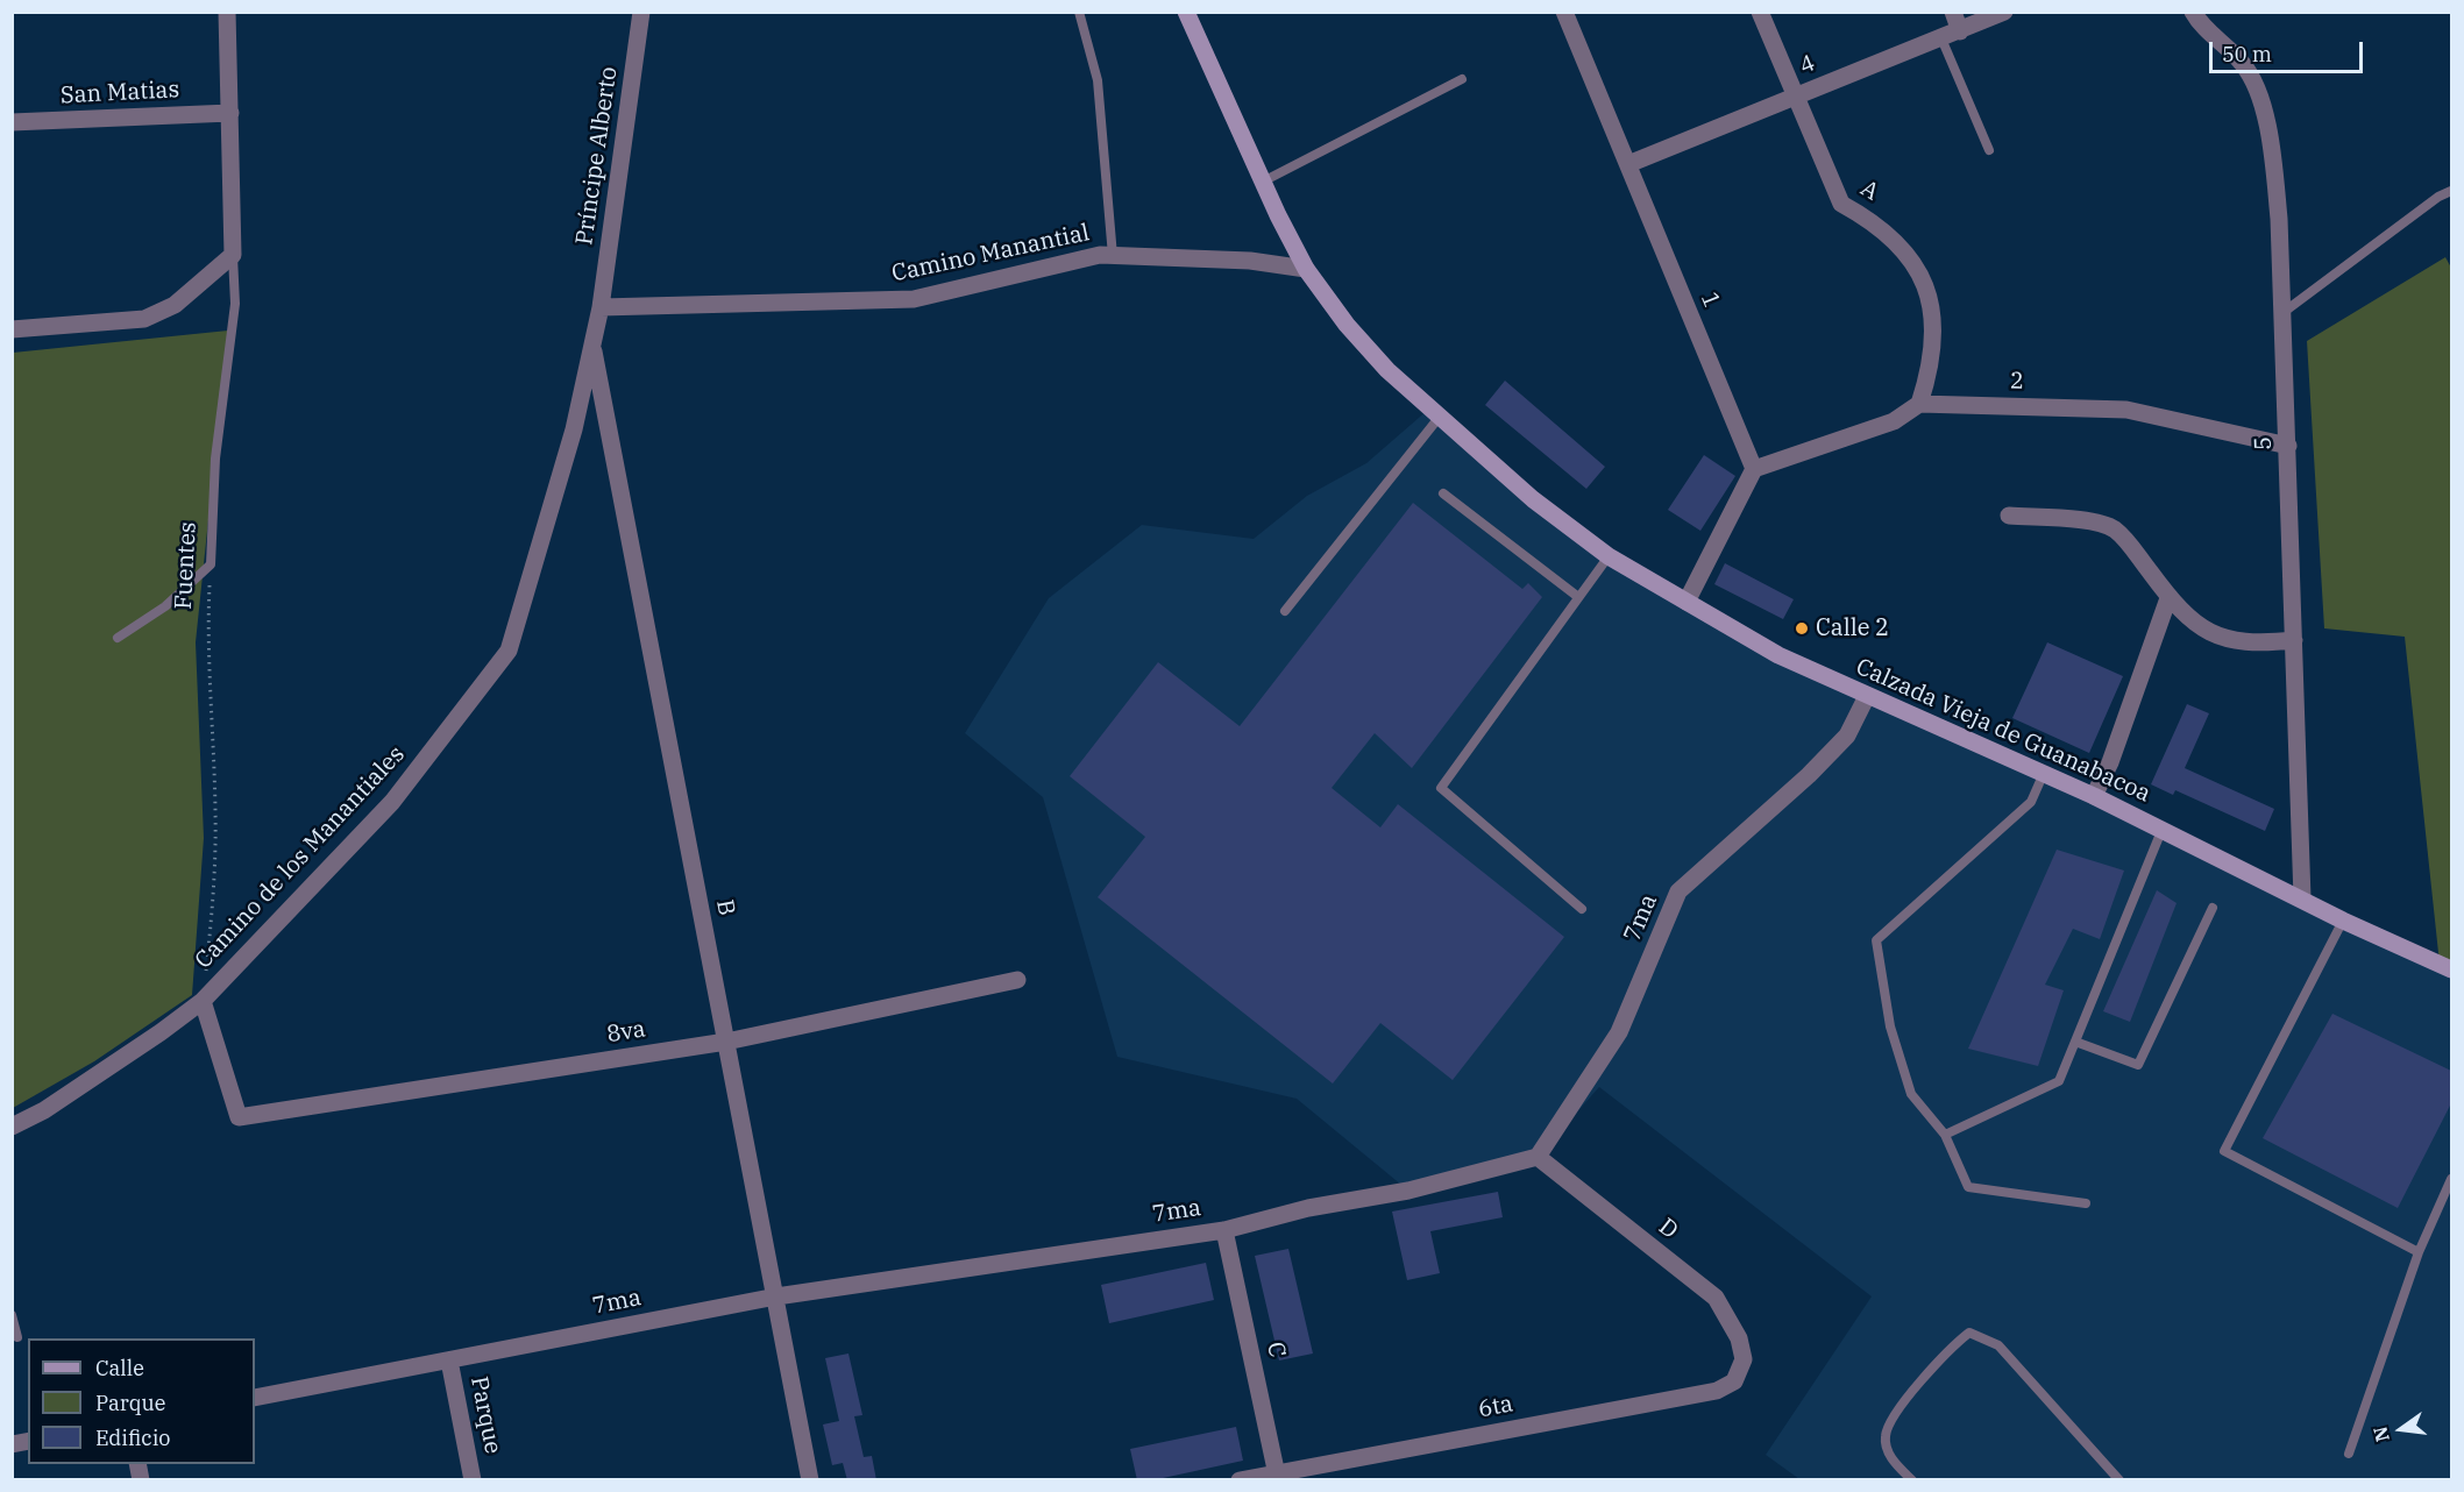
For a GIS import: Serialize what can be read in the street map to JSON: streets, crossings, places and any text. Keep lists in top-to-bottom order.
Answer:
{
  "streets": {
    "main road": ["Calzada Vieja de Guanabacoa"],
    "street": [
      "4",
      "San Matias",
      "Príncipe Alberto",
      "A",
      "Camino Manantial",
      "1",
      "2",
      "5",
      "Fuentes",
      "Camino de los Manantiales",
      "B",
      "7ma",
      "8va",
      "D",
      "C",
      "6ta",
      "Parque"
    ]
  },
  "crossings": [
    ["4", "A"],
    ["4", "1"],
    ["San Matias", "Fuentes"],
    ["Príncipe Alberto", "Camino Manantial"],
    ["Príncipe Alberto", "Camino de los Manantiales"],
    ["A", "2"],
    ["Camino Manantial", "Calzada Vieja de Guanabacoa"],
    ["Camino Manantial", "Camino de los Manantiales"],
    ["2", "5"],
    ["5", "Calzada Vieja de Guanabacoa"],
    ["Fuentes", "Camino de los Manantiales"],
    ["Fuentes", "8va"],
    ["Calzada Vieja de Guanabacoa", "7ma"],
    ["Camino de los Manantiales", "B"],
    ["Camino de los Manantiales", "8va"],
    ["B", "7ma"],
    ["B", "8va"],
    ["7ma", "D"],
    ["7ma", "C"],
    ["7ma", "Parque"],
    ["D", "6ta"],
    ["C", "6ta"]
  ],
  "places": ["Calle 2"],
  "legend": ["Calle", "Parque", "Edificio"],
  "scale_bar": "50 m",
  "north": "left"
}
